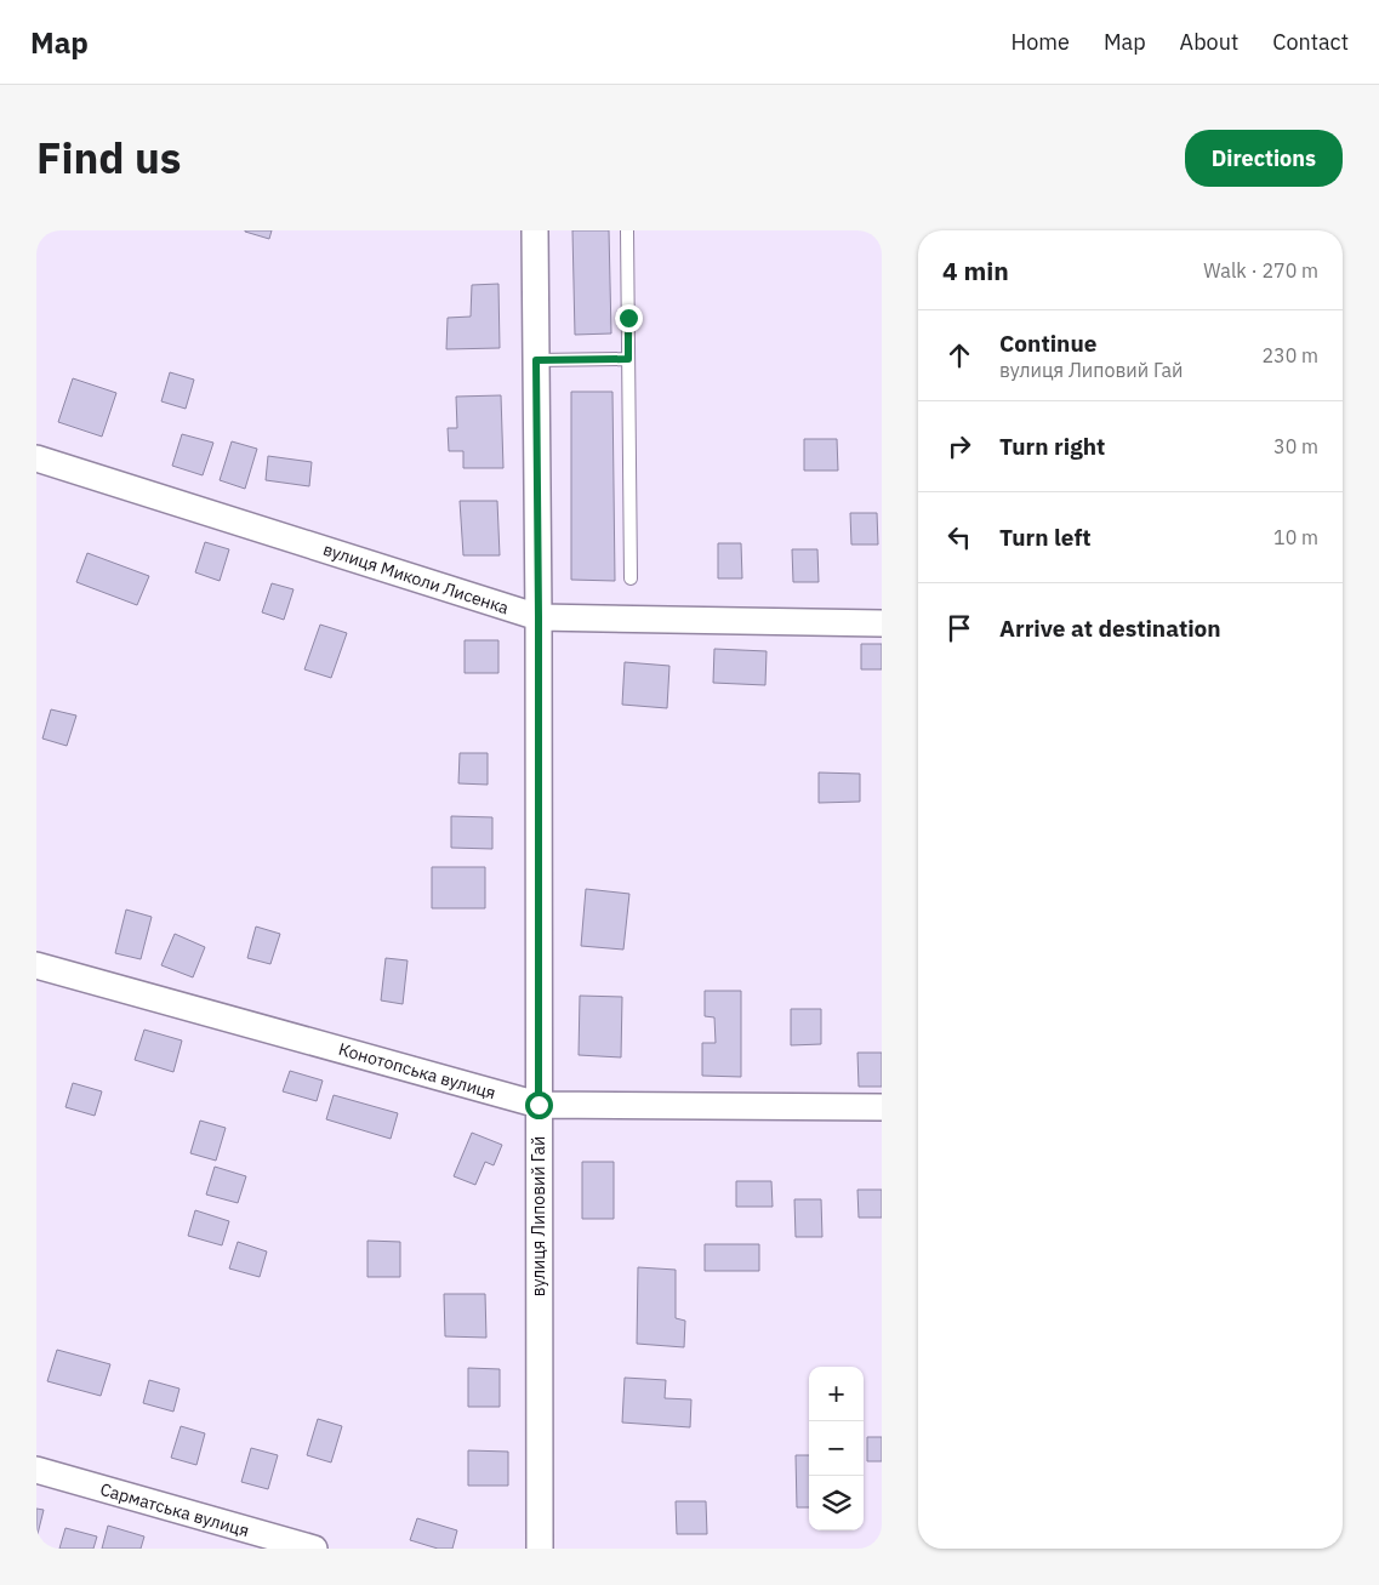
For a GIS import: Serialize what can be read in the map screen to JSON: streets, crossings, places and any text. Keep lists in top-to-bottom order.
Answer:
{
  "streets": {
    "street": [
      "вулиця Миколи Лисенка",
      "Конотопська вулиця",
      "вулиця Липовий Гай",
      "Сарматська вулиця"
    ]
  },
  "crossings": [
    ["вулиця Миколи Лисенка", "вулиця Липовий Гай"],
    ["Конотопська вулиця", "вулиця Липовий Гай"]
  ],
  "page": {
    "header": "Map",
    "nav": [
      "Home",
      "Map",
      "About",
      "Contact"
    ],
    "title": "Find us",
    "buttons": "Directions",
    "heading": ["4 min", "Walk · 270 m"],
    "list": [
      ["Continue", "вулиця Липовий Гай", "230 m"],
      ["Turn right", "30 m"],
      ["Turn left", "10 m"],
      "Arrive at destination"
    ],
    "map_buttons": ["+", "−"]
  }
}
